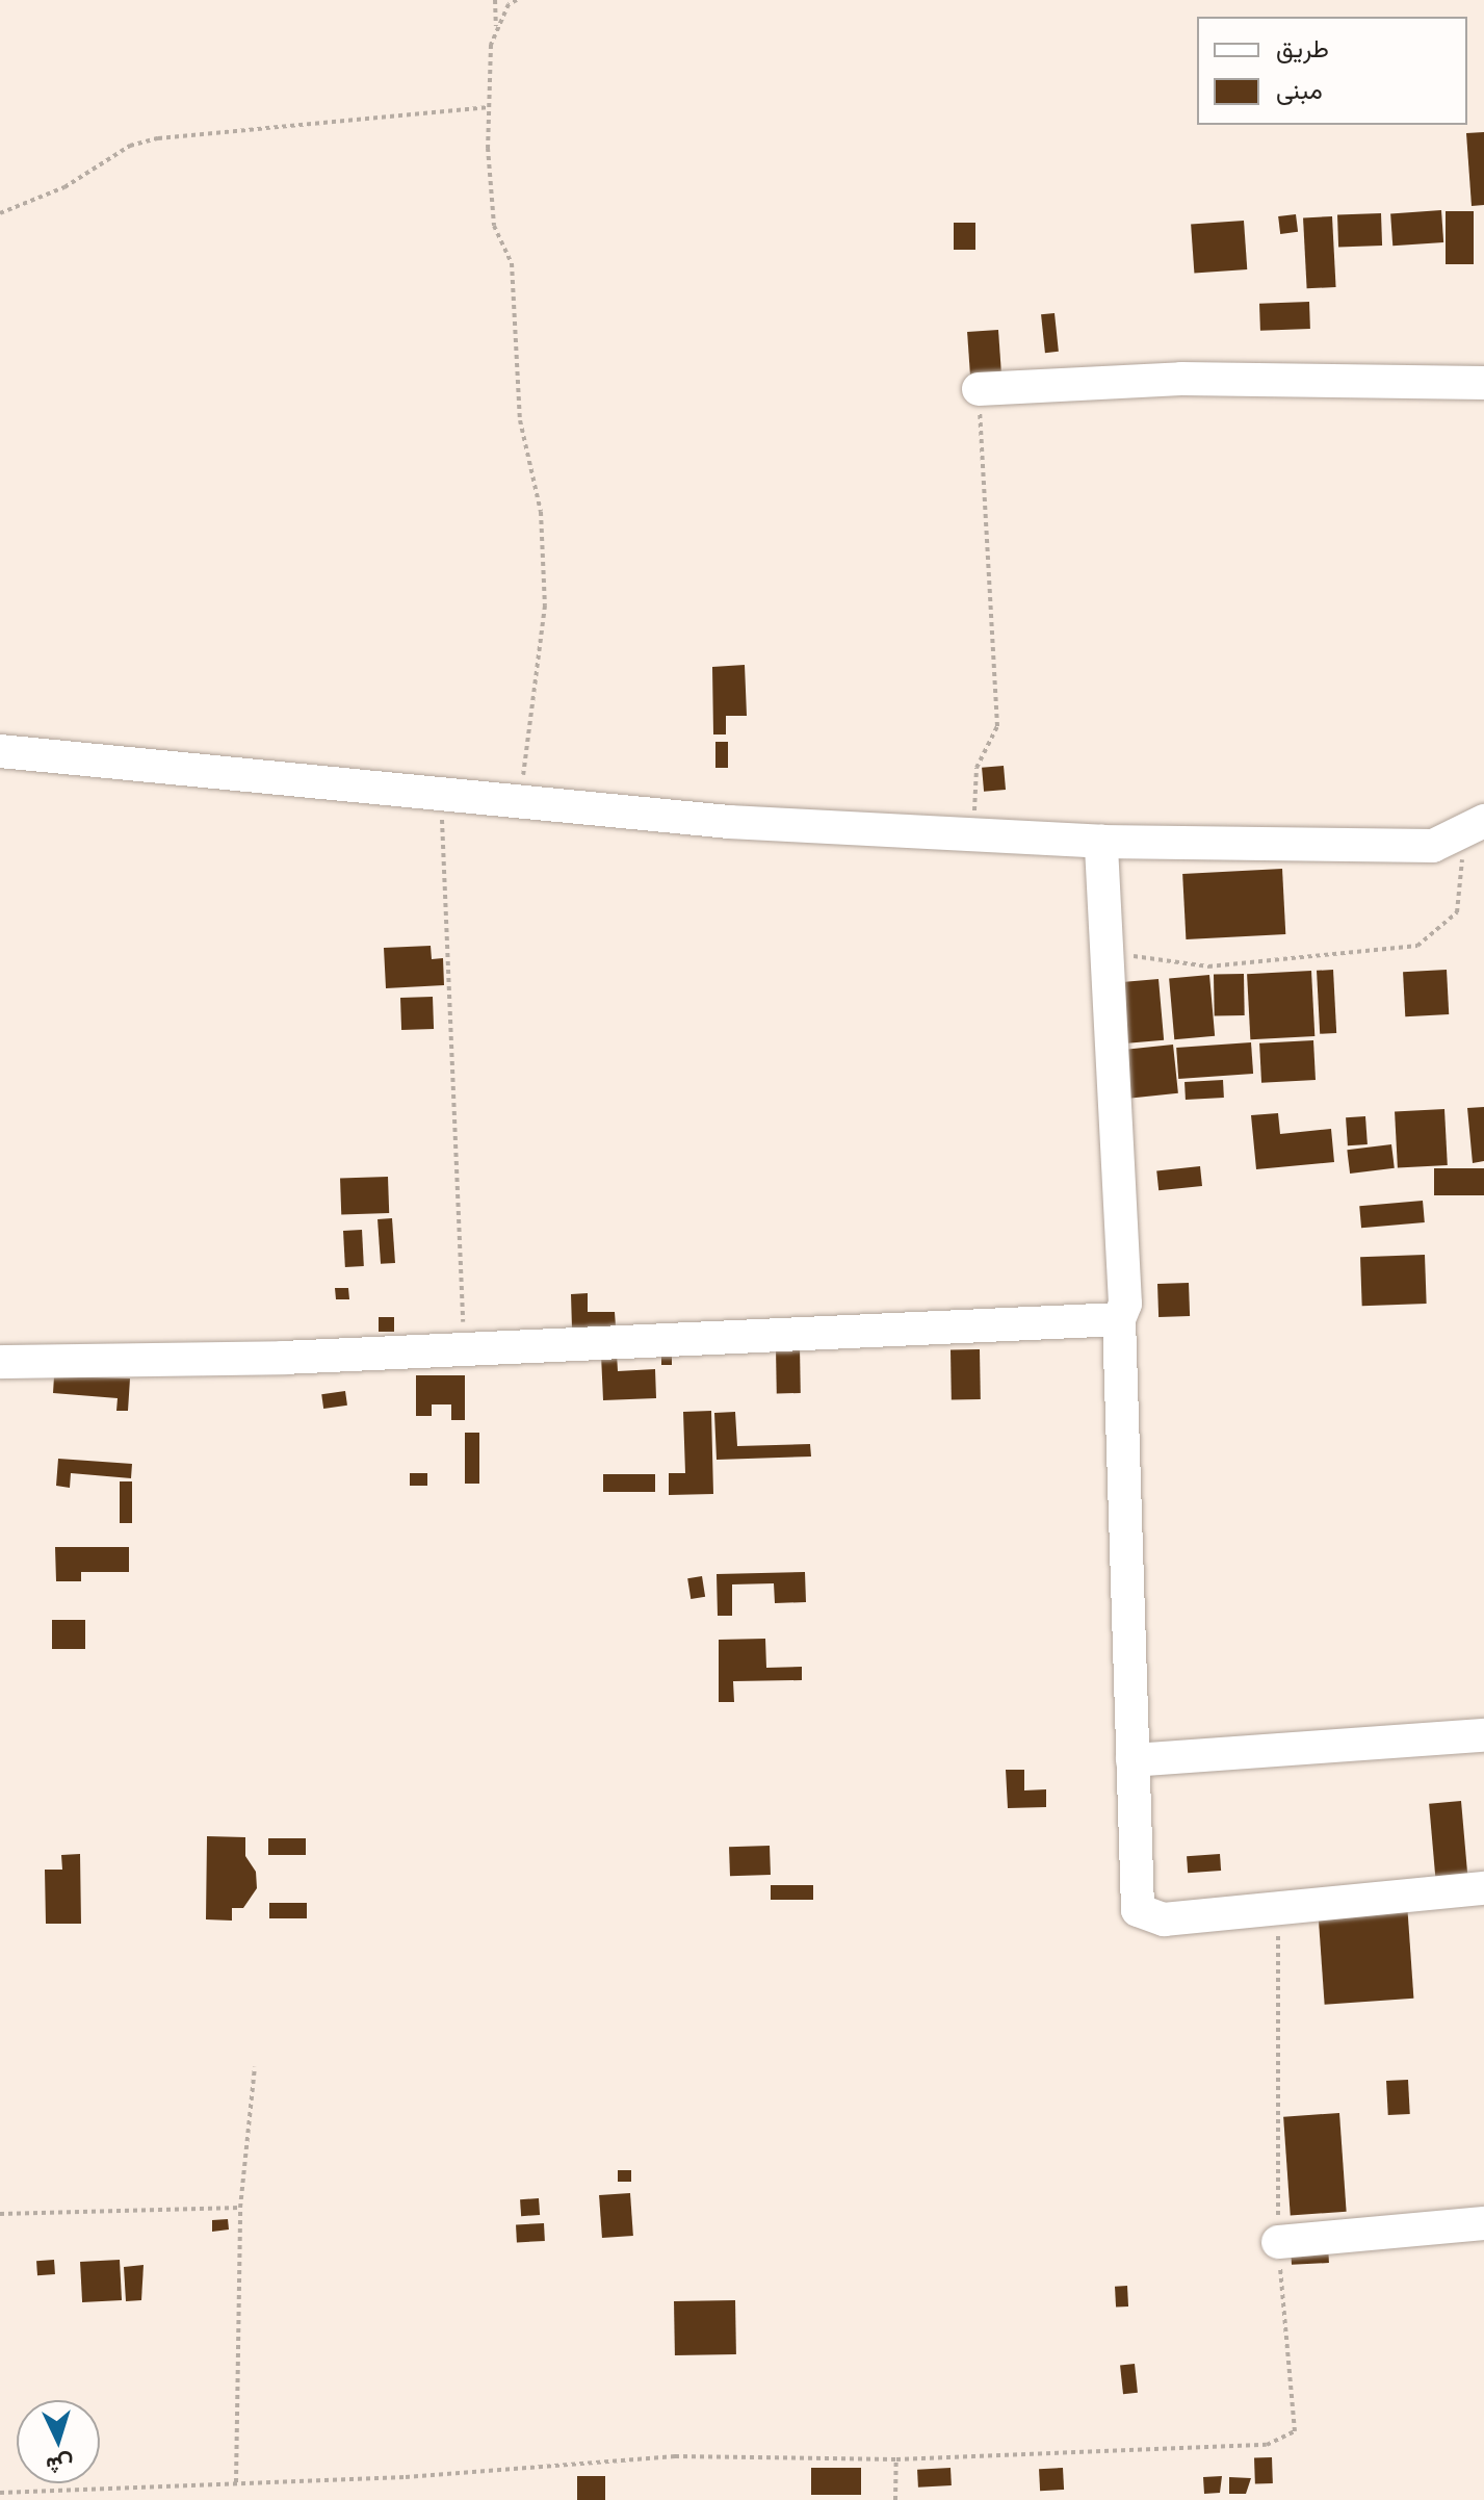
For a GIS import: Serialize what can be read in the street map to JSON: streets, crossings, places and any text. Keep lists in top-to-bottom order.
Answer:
{
  "legend": ["طريق", "مبنى"],
  "north": "bottom"
}
